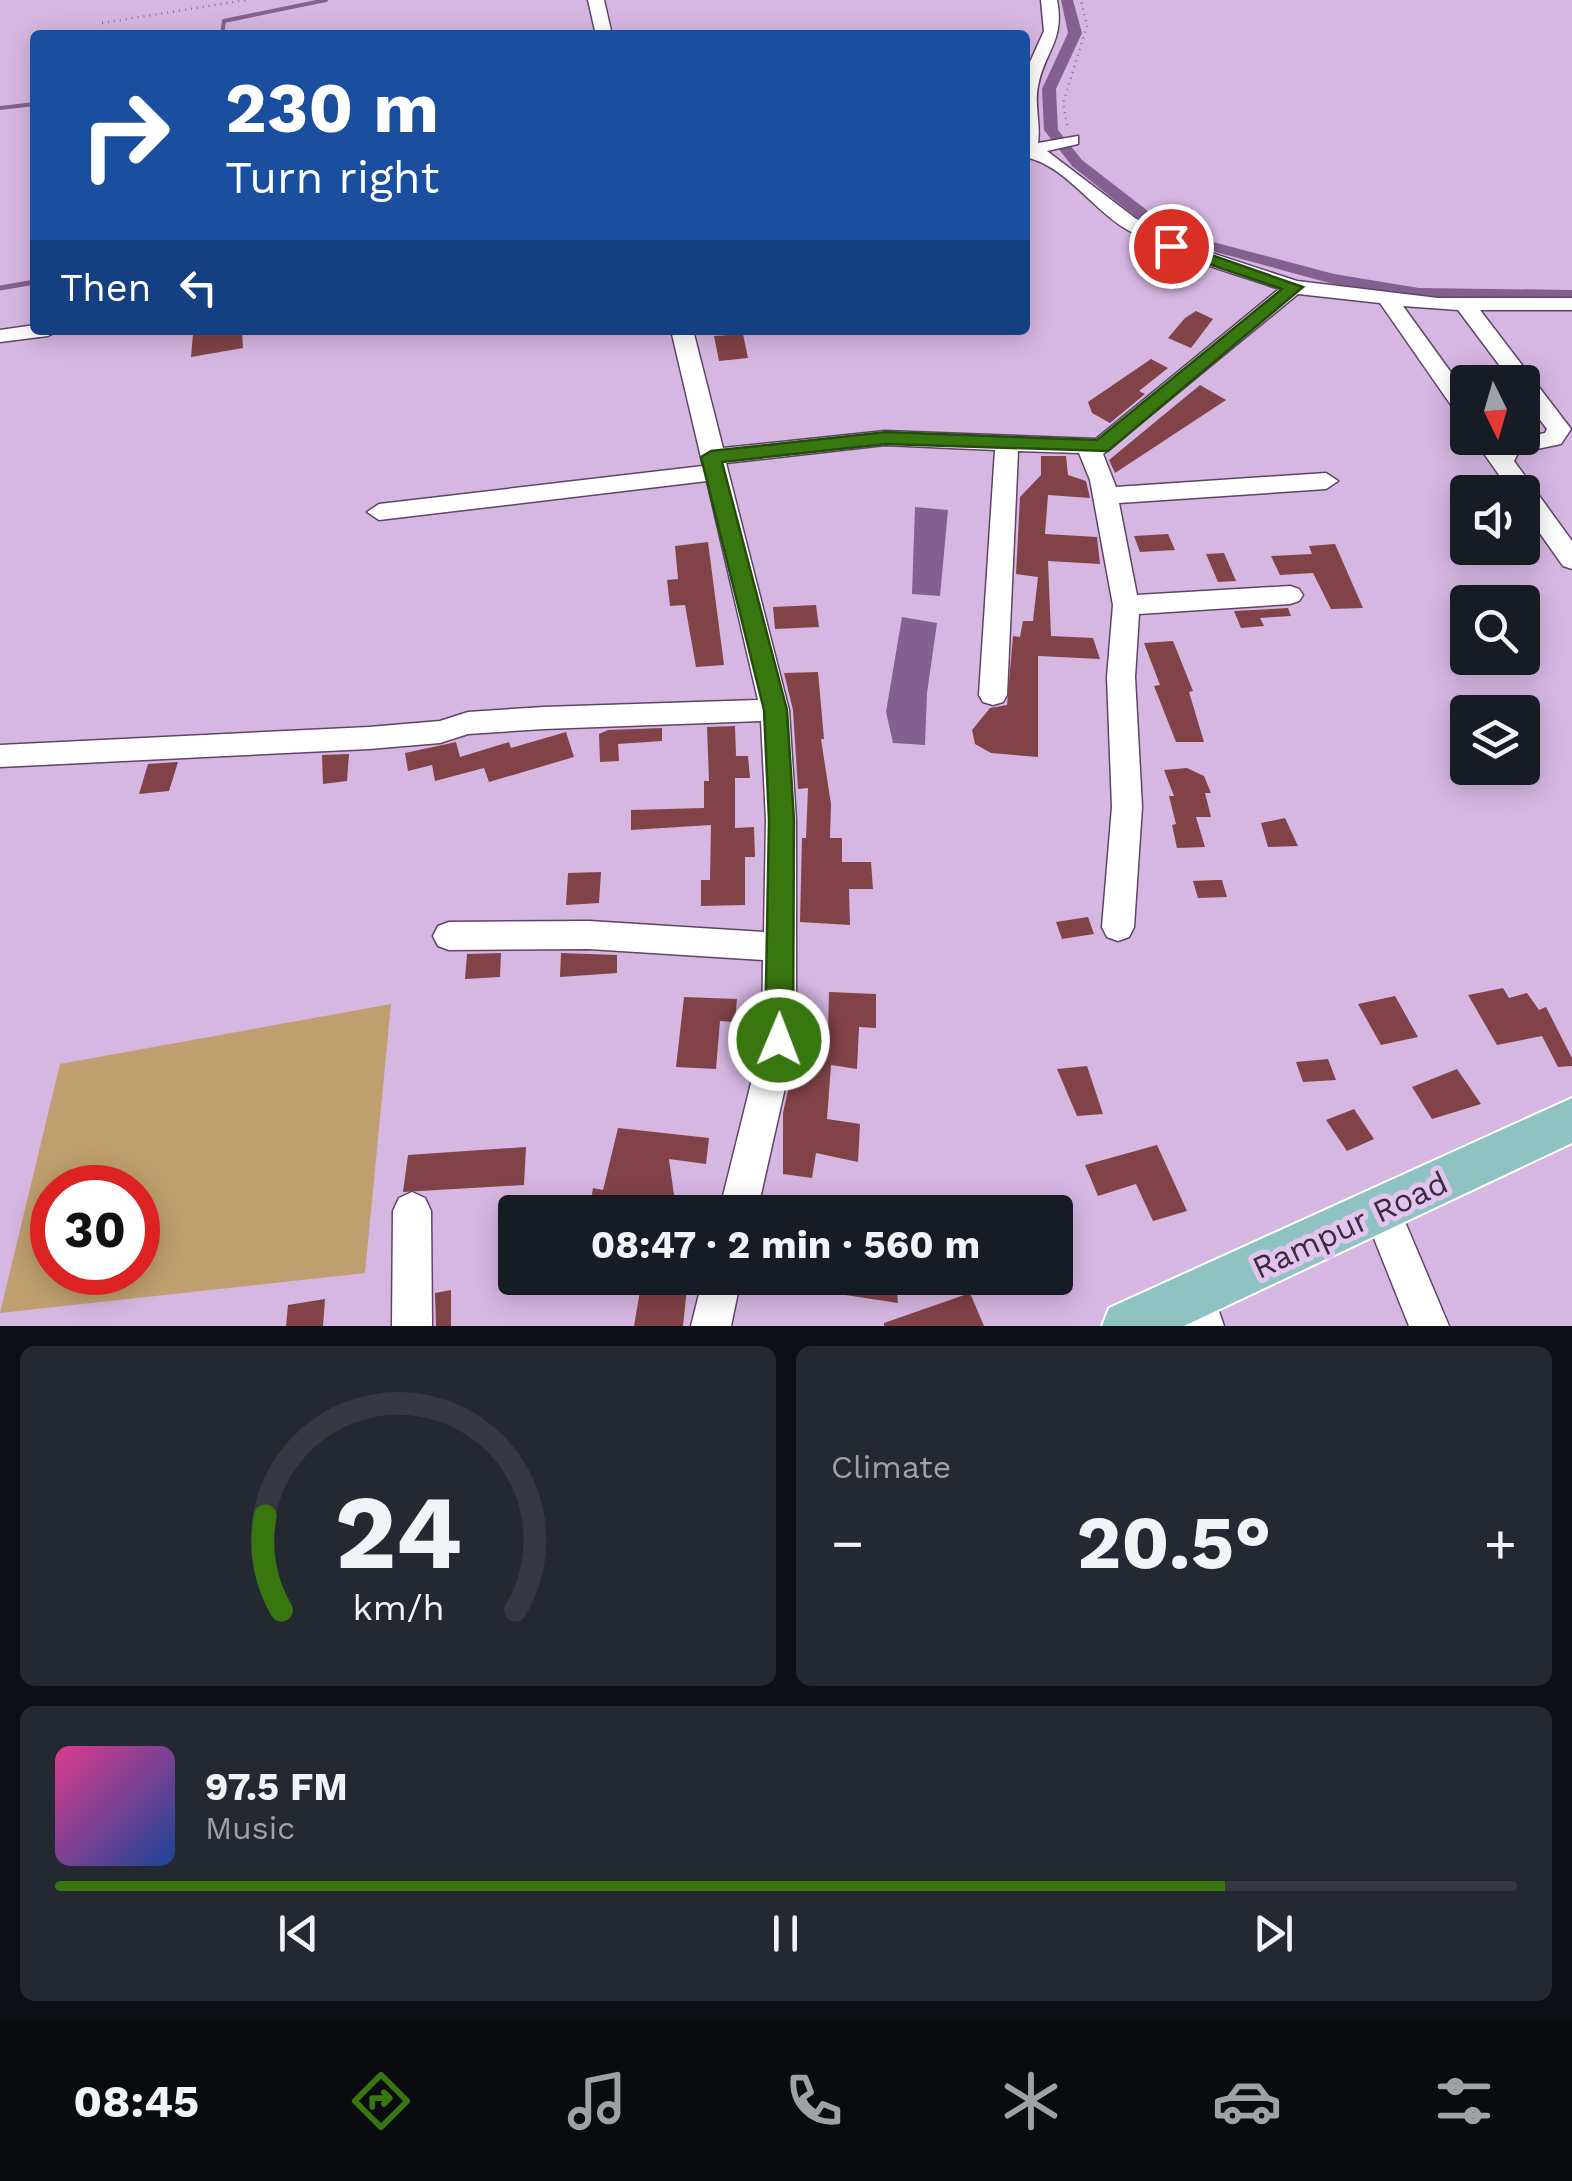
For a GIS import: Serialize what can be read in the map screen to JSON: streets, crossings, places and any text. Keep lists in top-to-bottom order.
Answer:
{
  "streets": {
    "main road": ["Rampur Road"]
  },
  "north": "bottom",
  "page": {
    "turn": ["230 m", "Turn right"],
    "then": "Then",
    "limit": "30",
    "trip": "08:47 · 2 min · 560 m",
    "tile": "Climate",
    "heat": ["−", "20.5°", "+"],
    "song": ["97.5 FM", "Music"],
    "tabs": "08:45",
    "gauge": ["24", "km/h"]
  }
}
